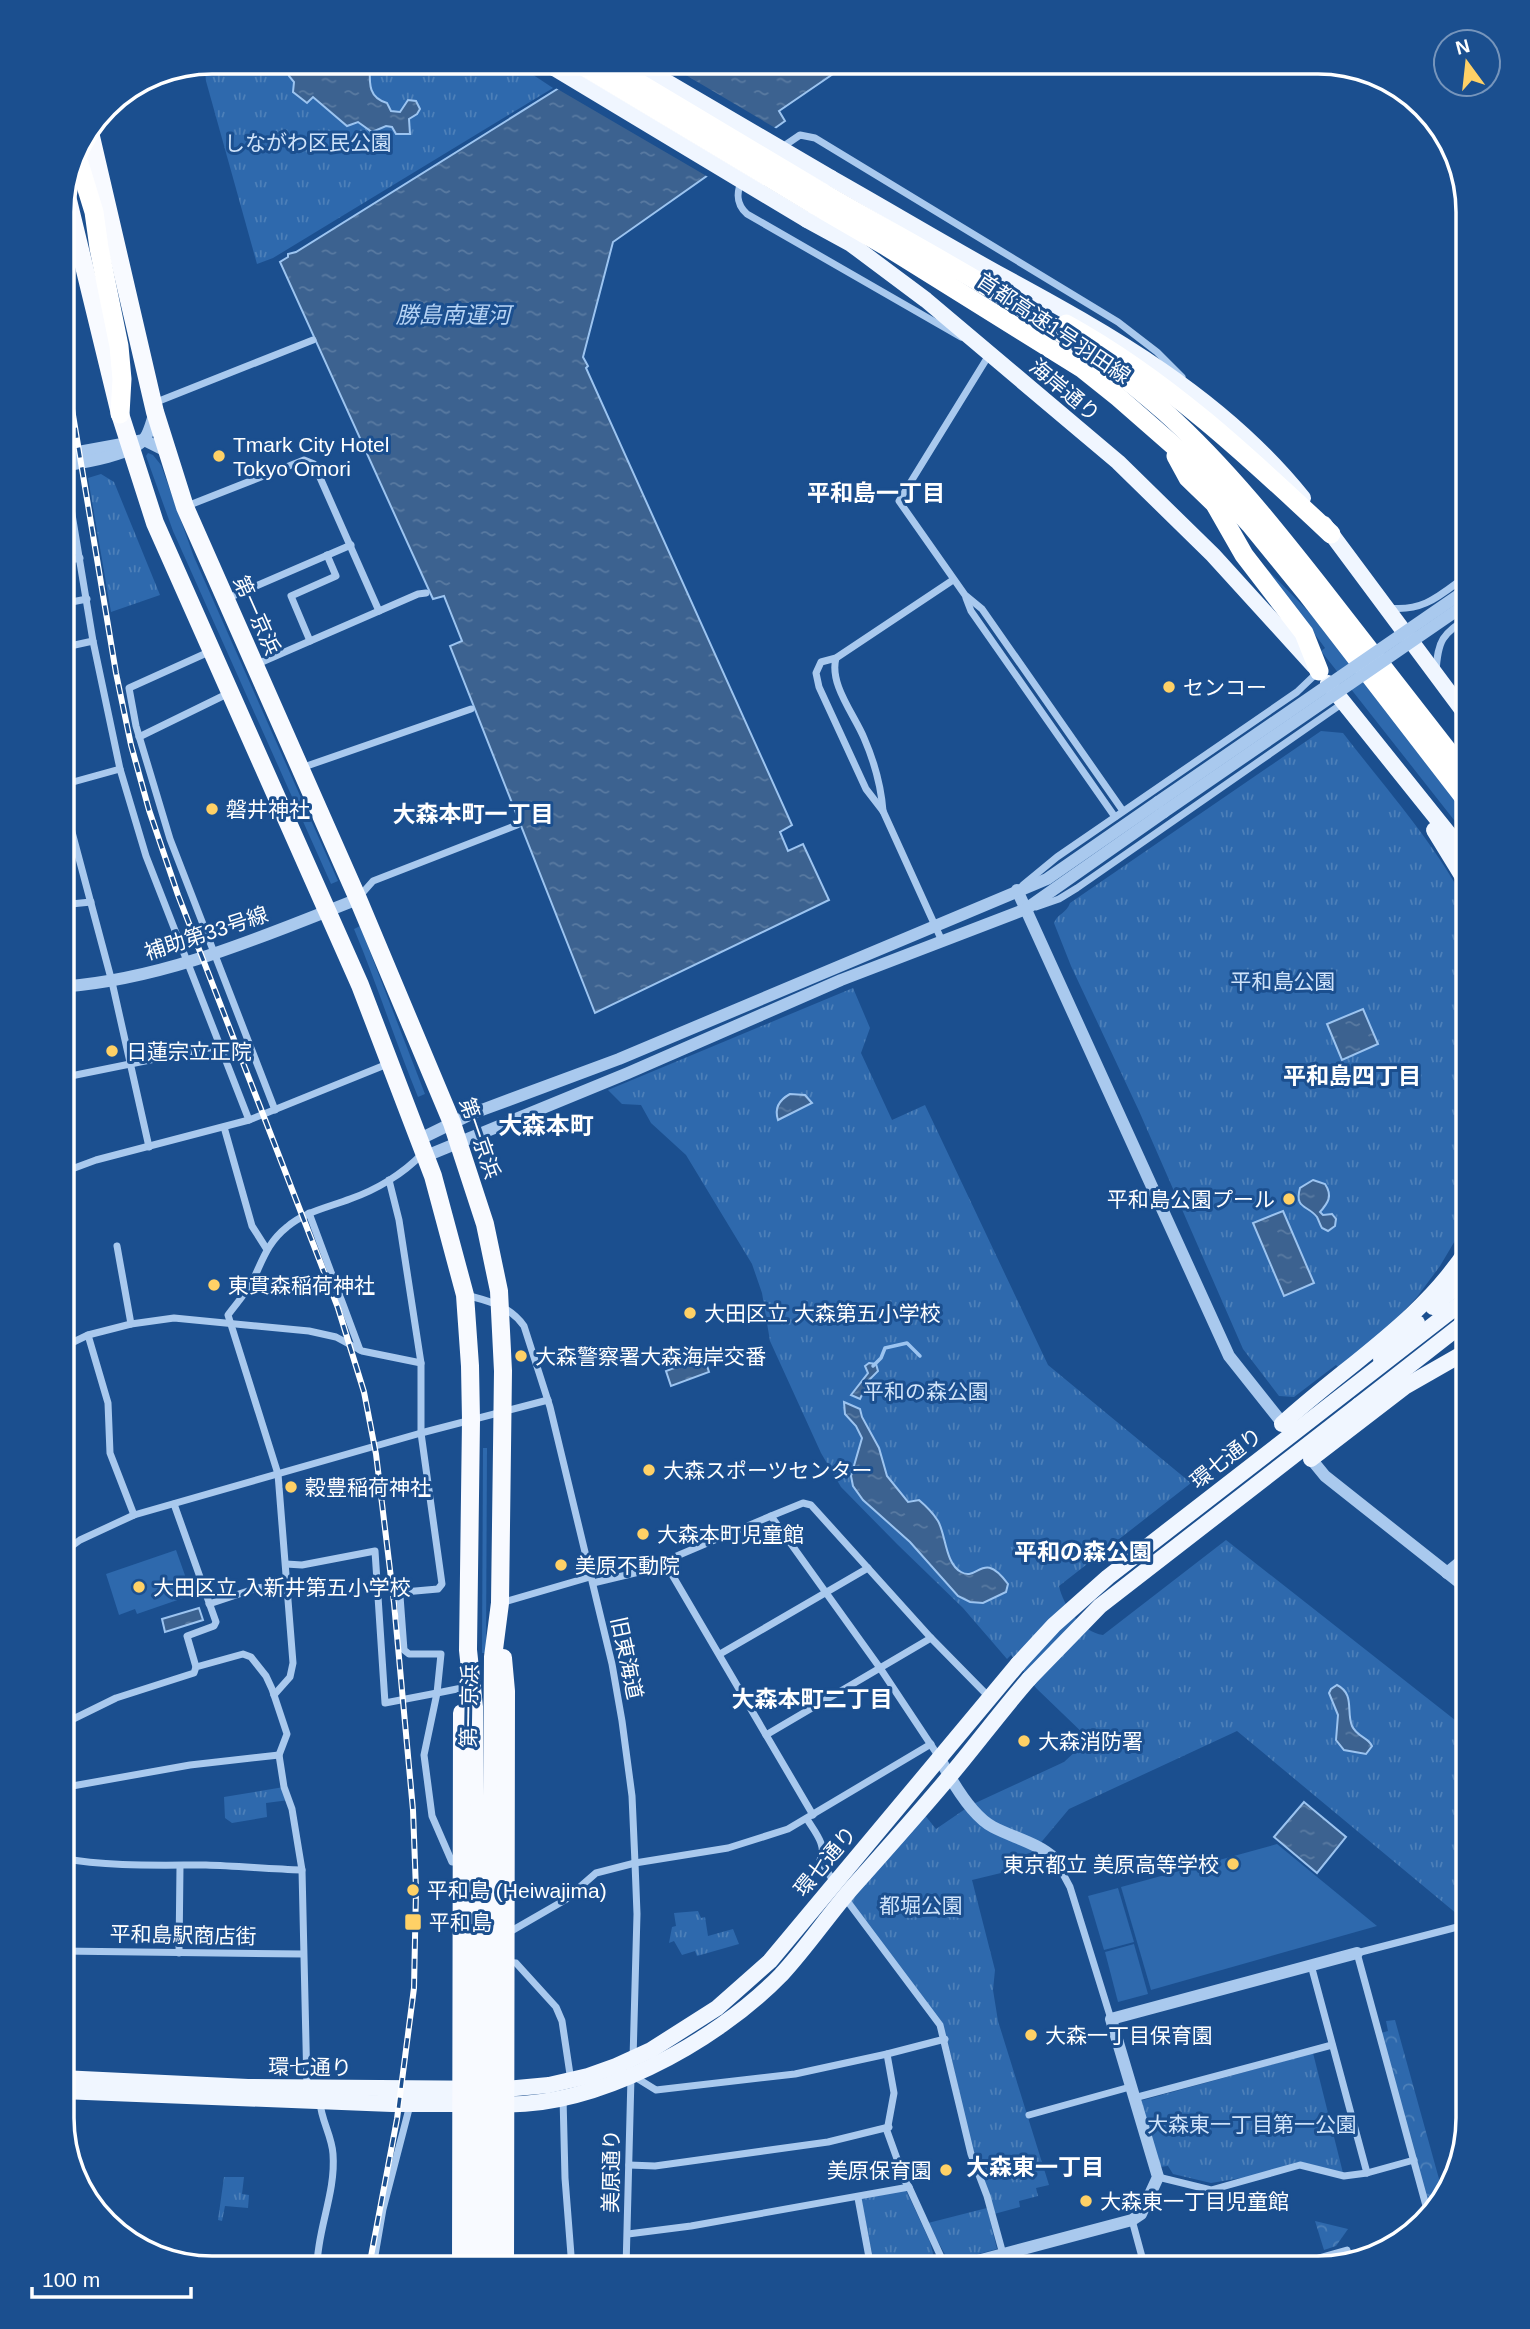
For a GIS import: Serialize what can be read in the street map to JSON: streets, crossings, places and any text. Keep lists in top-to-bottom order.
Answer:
{
  "streets": {
    "highway": ["首都高速1号羽田線", "第一京浜"],
    "main road": ["海岸通り", "環七通り"],
    "street": [
      "補助第33号線",
      "旧東海道",
      "平和島駅商店街",
      "美原通り"
    ]
  },
  "crossings": [
    ["首都高速1号羽田線", "海岸通り"],
    ["第一京浜", "補助第33号線"],
    ["第一京浜", "旧東海道"],
    ["環七通り", "旧東海道"],
    ["環七通り", "美原通り"],
    ["旧東海道", "美原通り"]
  ],
  "districts": [
    "平和島一丁目",
    "大森本町一丁目",
    "平和島四丁目",
    "大森本町",
    "平和の森公園",
    "大森本町二丁目",
    "大森東一丁目"
  ],
  "water": ["勝島南運河"],
  "parks": [
    "しながわ区民公園",
    "平和島公園",
    "平和の森公園",
    "都堀公園",
    "大森東一丁目第一公園"
  ],
  "places": {
    "other": [
      "Tmark City Hotel Tokyo Omori",
      "センコー",
      "磐井神社",
      "日蓮宗立正院",
      "平和島公園プール",
      "東貫森稲荷神社",
      "大田区立 大森第五小学校",
      "大森警察署大森海岸交番",
      "大森スポーツセンター",
      "穀豊稲荷神社",
      "大森本町児童館",
      "美原不動院",
      "大田区立 入新井第五小学校",
      "大森消防署",
      "東京都立 美原高等学校",
      "平和島 (Heiwajima)",
      "大森一丁目保育園",
      "美原保育園",
      "大森東一丁目児童館"
    ],
    "transit": ["平和島"]
  },
  "scale_bar": "100 m",
  "north": "top"
}
